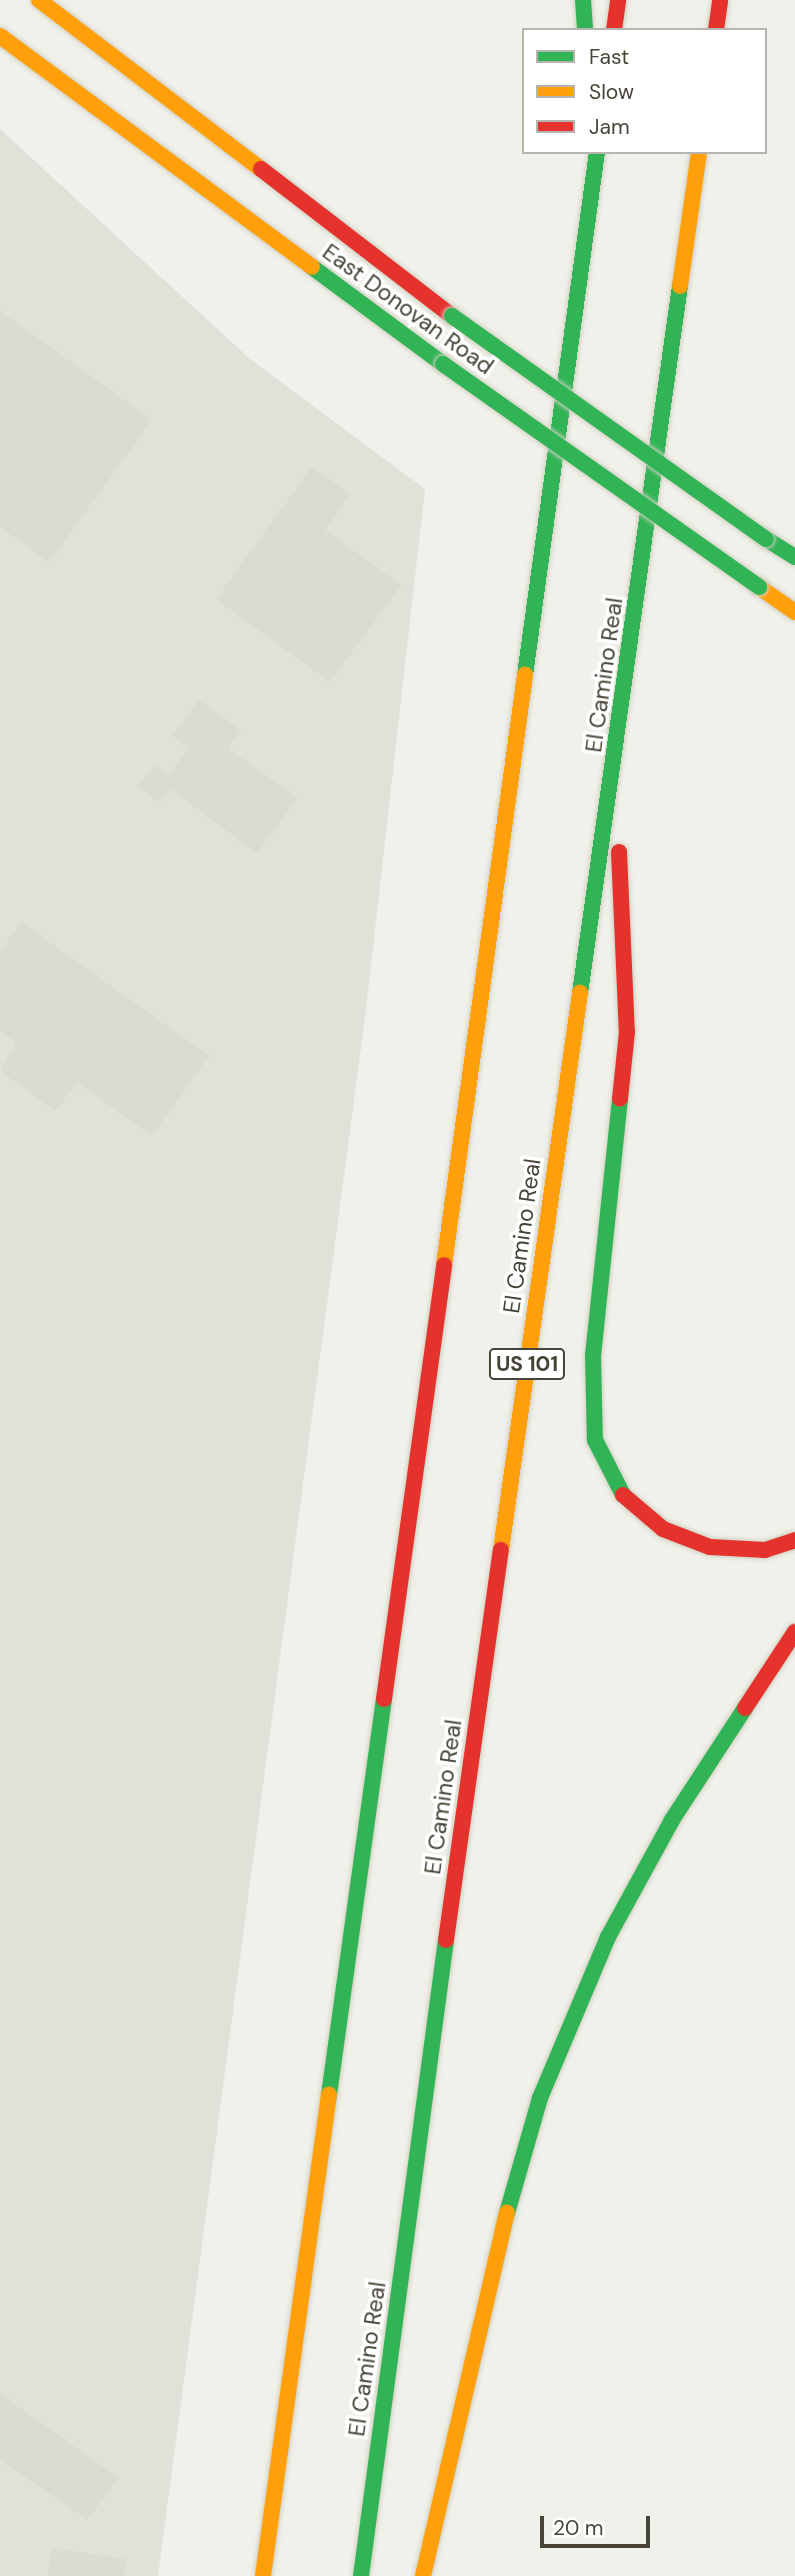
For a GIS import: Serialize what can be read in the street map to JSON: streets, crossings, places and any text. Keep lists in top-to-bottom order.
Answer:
{
  "streets": {
    "main road": ["East Donovan Road", "El Camino Real", "US 101"]
  },
  "legend": ["Fast", "Slow", "Jam"],
  "scale_bar": "20 m"
}
